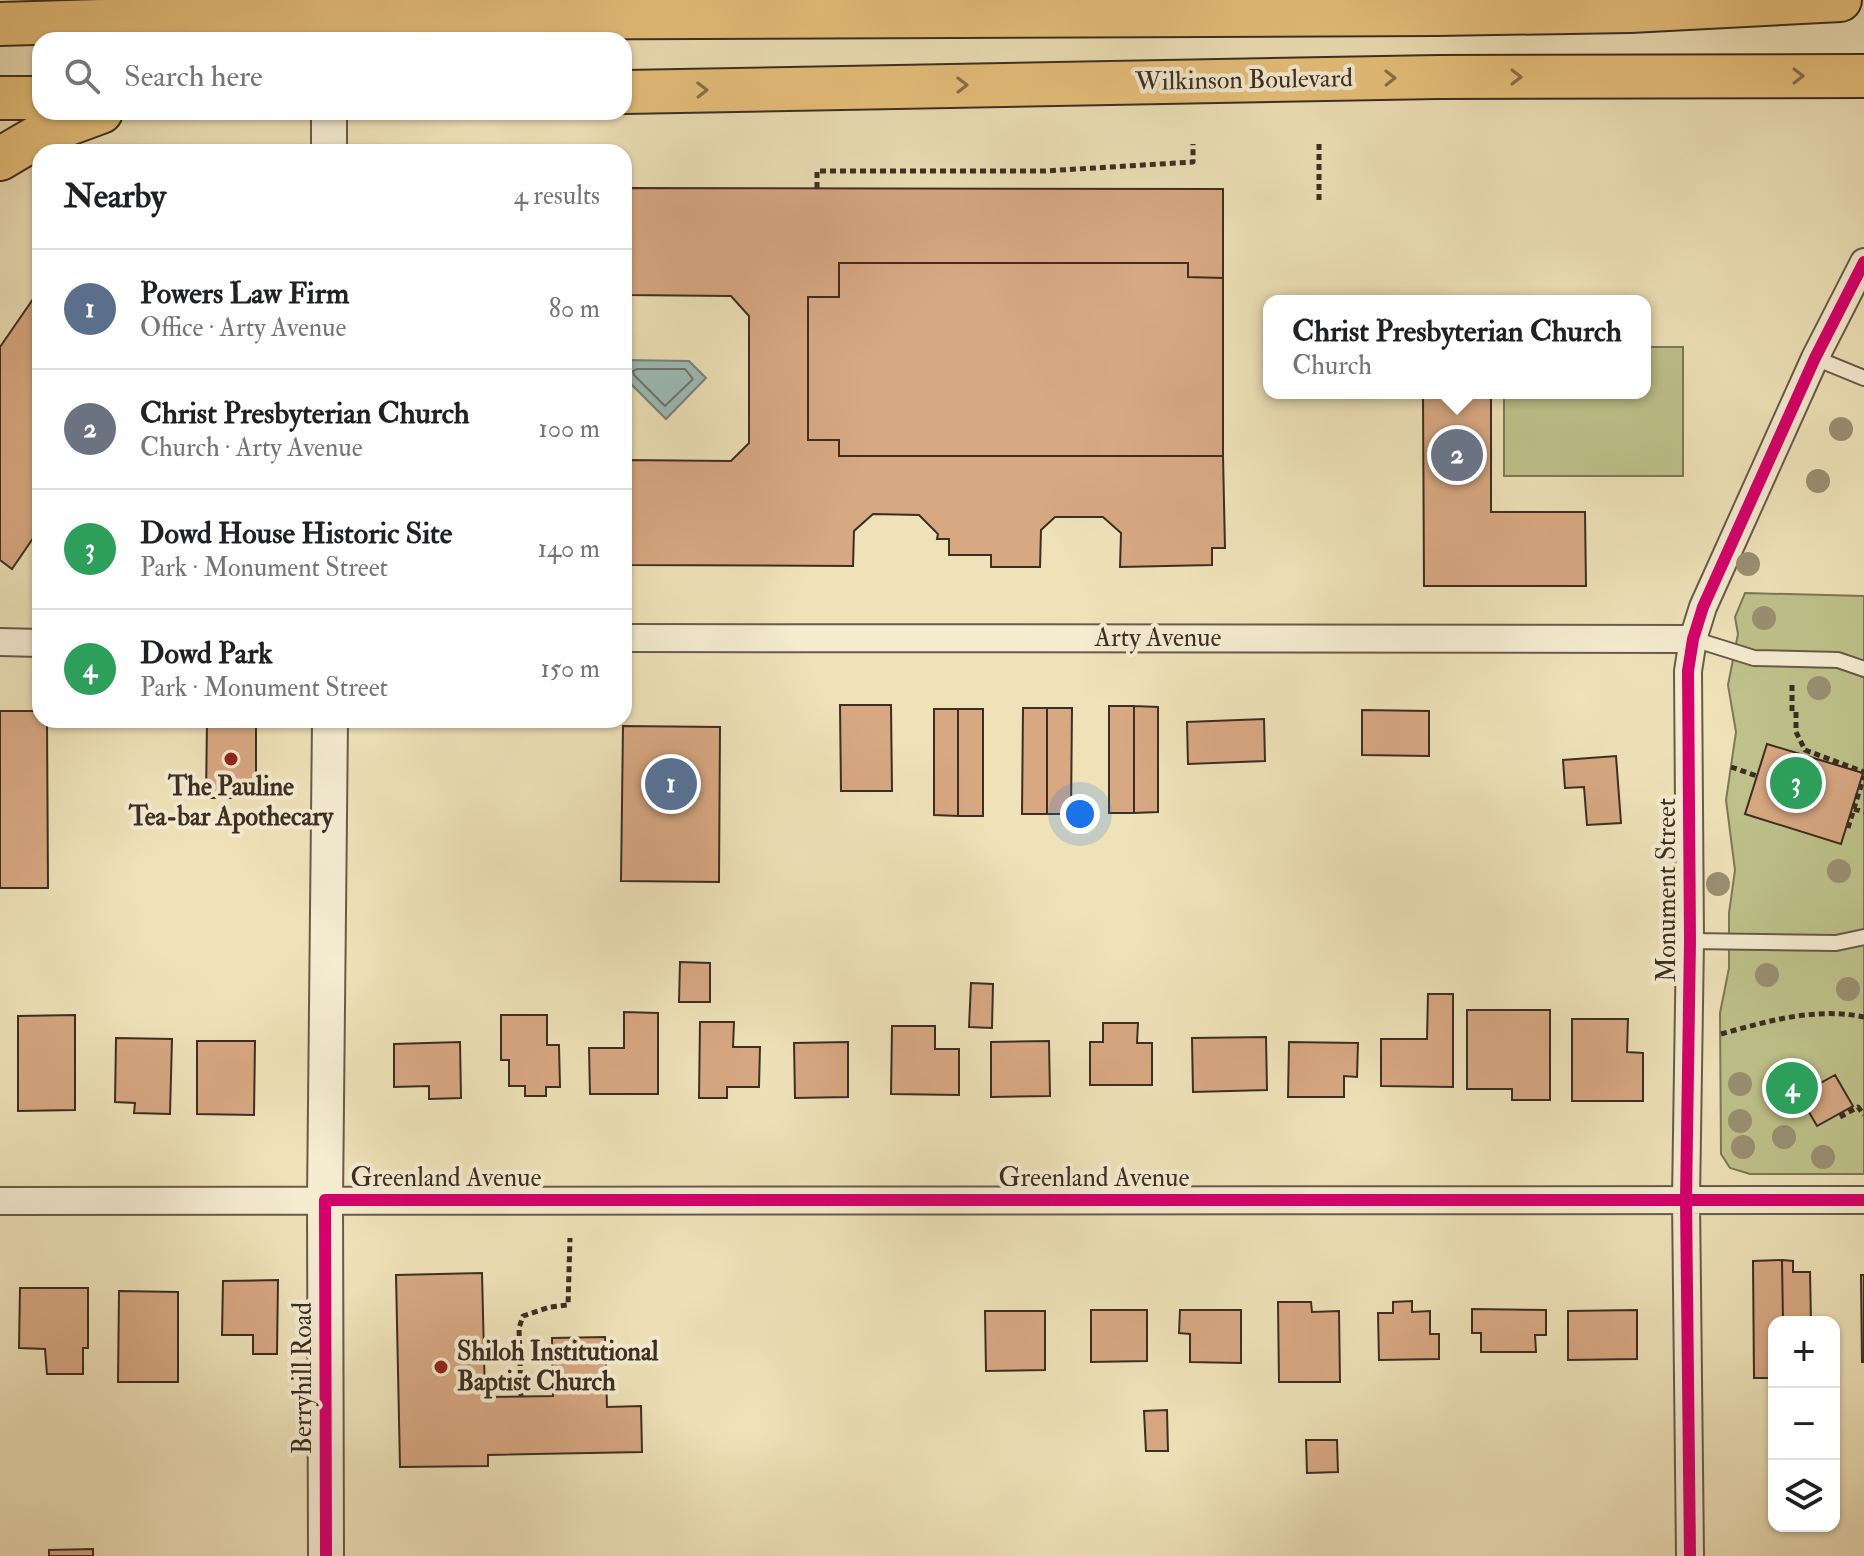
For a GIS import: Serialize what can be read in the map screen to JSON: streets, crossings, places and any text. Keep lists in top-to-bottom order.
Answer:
{
  "streets": {
    "main road": ["Wilkinson Boulevard"],
    "street": [
      "Arty Avenue",
      "Monument Street",
      "Greenland Avenue",
      "Berryhill Road"
    ]
  },
  "crossings": [
    ["Arty Avenue", "Monument Street"],
    ["Monument Street", "Greenland Avenue"],
    ["Greenland Avenue", "Berryhill Road"]
  ],
  "places": ["The Pauline Tea-bar Apothecary", "Shiloh Institutional Baptist Church"],
  "page": {
    "search": "Search here",
    "heading": ["Nearby", "4 results"],
    "list": [
      {
        "mark": "1",
        "name": "Powers Law Firm",
        "note": "Office · Arty Avenue",
        "value": "80 m"
      },
      {
        "mark": "2",
        "name": "Christ Presbyterian Church",
        "note": "Church · Arty Avenue",
        "value": "100 m"
      },
      {
        "mark": "3",
        "name": "Dowd House Historic Site",
        "note": "Park · Monument Street",
        "value": "140 m"
      },
      {
        "mark": "4",
        "name": "Dowd Park",
        "note": "Park · Monument Street",
        "value": "150 m"
      }
    ],
    "popup": ["Christ Presbyterian Church", "Church"],
    "pins": [
      "2",
      "3",
      "1",
      "4"
    ],
    "map_buttons": ["+", "−"]
  }
}
